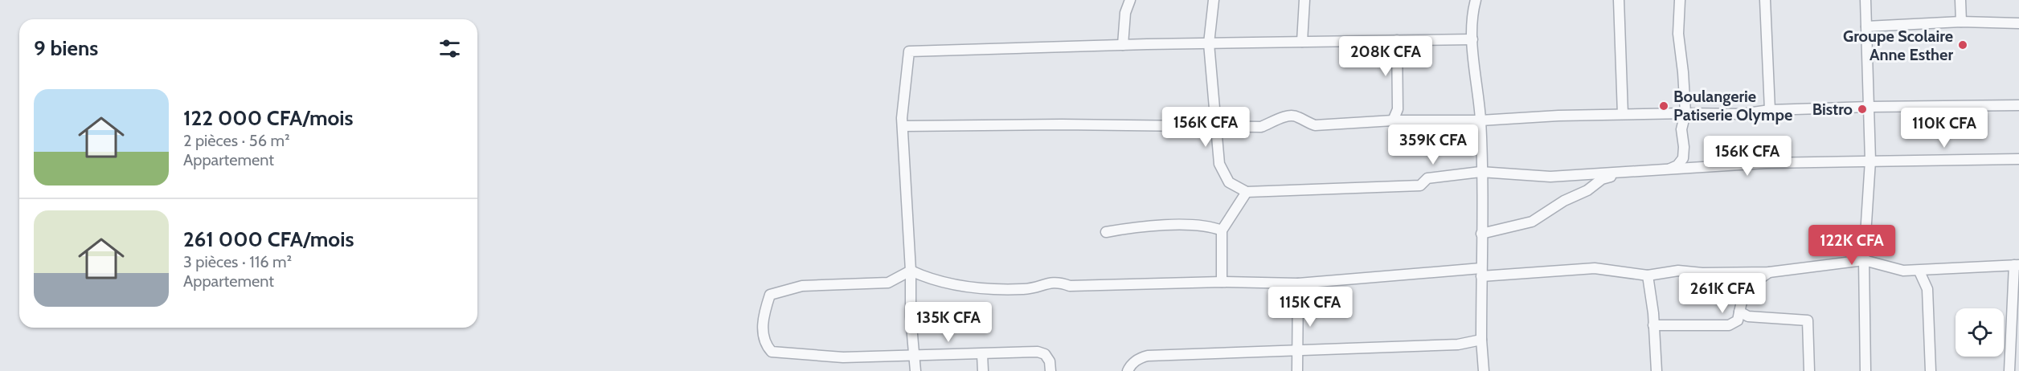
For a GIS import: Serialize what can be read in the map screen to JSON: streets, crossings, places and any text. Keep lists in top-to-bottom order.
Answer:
{
  "places": ["Groupe Scolaire Anne Esther", "Boulangerie Patiserie Olympe", "Bistro"],
  "page": {
    "heading": "9 biens",
    "price": [
      "208K CFA",
      "156K CFA",
      "110K CFA",
      "359K CFA",
      "156K CFA",
      "122K CFA",
      "261K CFA",
      "115K CFA",
      "135K CFA"
    ],
    "list": [
      {
        "name": "122 000 CFA/mois",
        "note": "2 pièces · 56 m² · Appartement"
      },
      {
        "name": "261 000 CFA/mois",
        "note": "3 pièces · 116 m² · Appartement"
      }
    ]
  }
}
